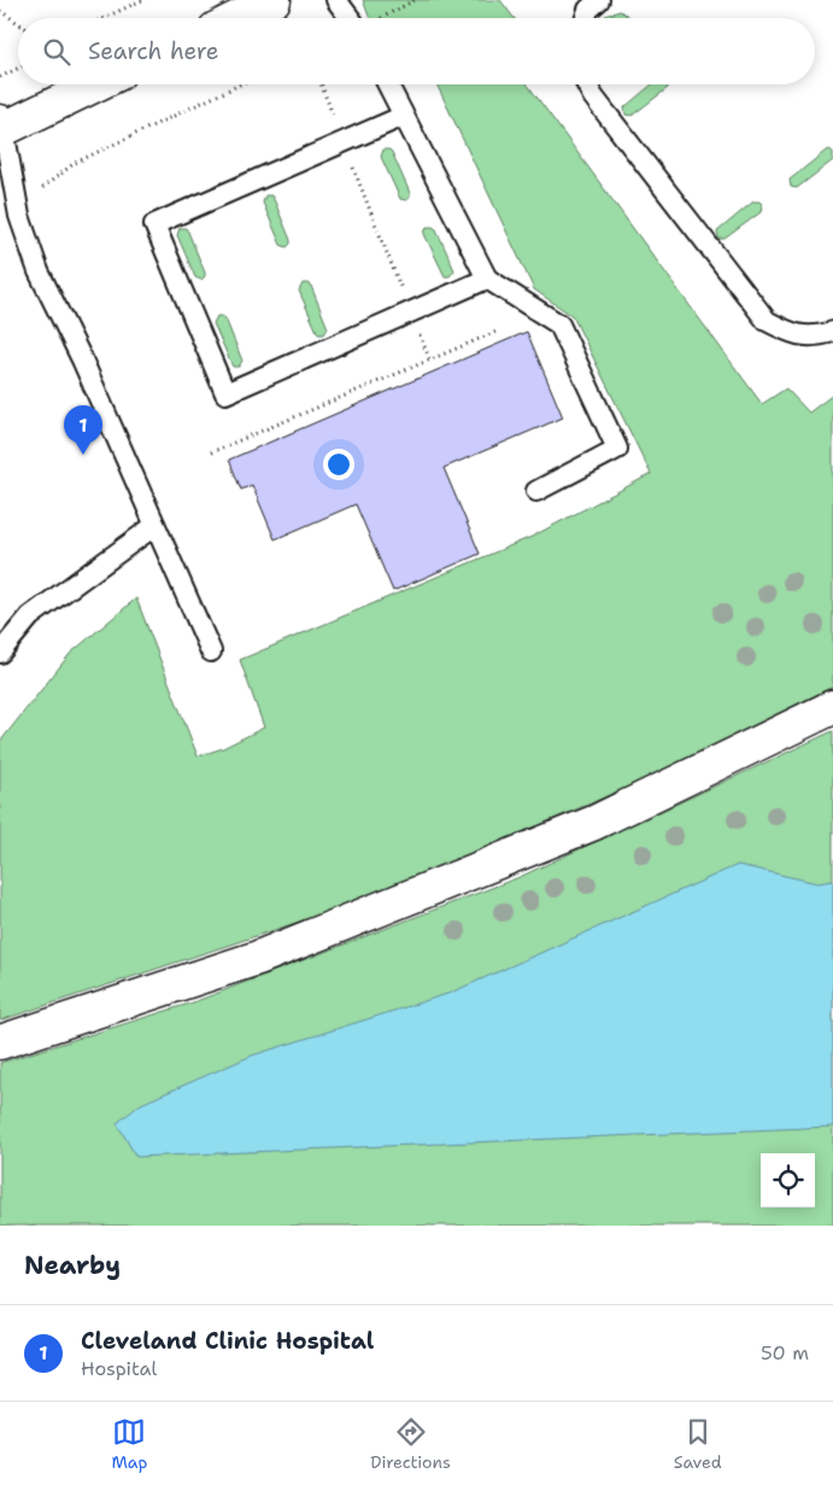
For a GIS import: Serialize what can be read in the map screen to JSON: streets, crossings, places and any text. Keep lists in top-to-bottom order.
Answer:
{
  "page": {
    "search": "Search here",
    "pins": "1",
    "heading": "Nearby",
    "list": [
      {
        "mark": "1",
        "name": "Cleveland Clinic Hospital",
        "note": "Hospital",
        "value": "50 m"
      }
    ],
    "nav": ["Map", "Directions", "Saved"]
  }
}
